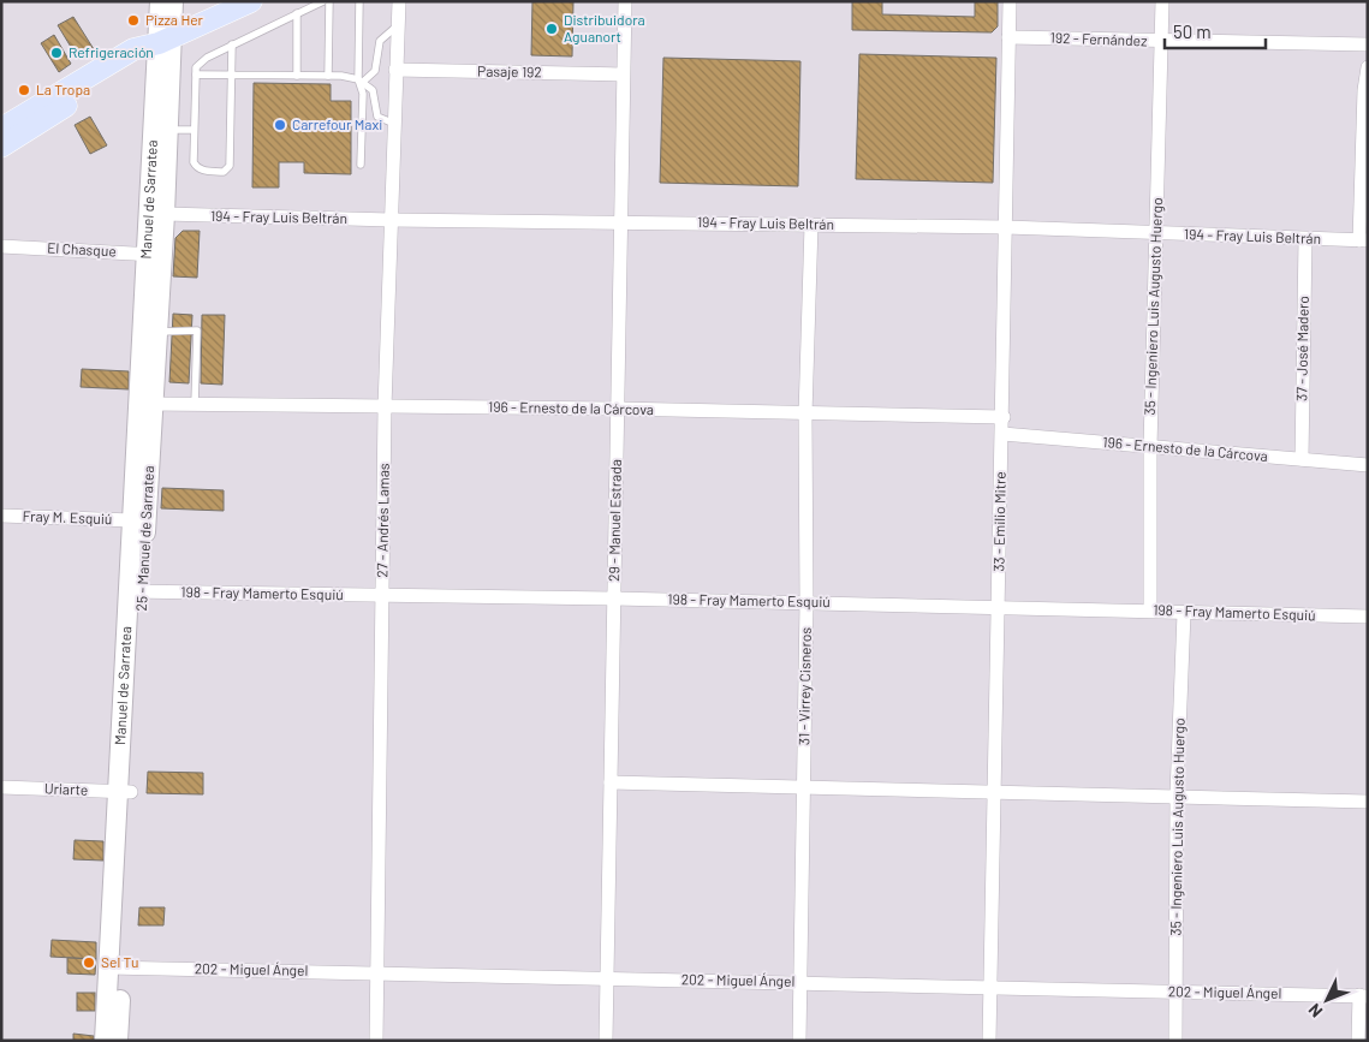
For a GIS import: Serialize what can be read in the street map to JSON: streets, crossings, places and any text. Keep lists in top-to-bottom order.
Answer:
{
  "streets": {
    "main road": ["Manuel de Sarratea", "25 - Manuel de Sarratea"],
    "street": [
      "192 - Fernández",
      "Pasaje 192",
      "194 - Fray Luis Beltrán",
      "El Chasque",
      "35 - Ingeniero Luis Augusto Huergo",
      "37 - José Madero",
      "196 - Ernesto de la Cárcova",
      "Fray M. Esquiú",
      "27 - Andrés Lamas",
      "29 - Manuel Estrada",
      "33 - Emilio Mitre",
      "198 - Fray Mamerto Esquiú",
      "31 - Virrey Cisneros",
      "Uriarte",
      "202 - Miguel Ángel"
    ]
  },
  "crossings": [
    ["192 - Fernández", "35 - Ingeniero Luis Augusto Huergo"],
    ["192 - Fernández", "33 - Emilio Mitre"],
    ["Pasaje 192", "27 - Andrés Lamas"],
    ["Pasaje 192", "29 - Manuel Estrada"],
    ["Manuel de Sarratea", "El Chasque"],
    ["Manuel de Sarratea", "196 - Ernesto de la Cárcova"],
    ["Manuel de Sarratea", "Fray M. Esquiú"],
    ["Manuel de Sarratea", "25 - Manuel de Sarratea"],
    ["Manuel de Sarratea", "198 - Fray Mamerto Esquiú"],
    ["Manuel de Sarratea", "Uriarte"],
    ["Manuel de Sarratea", "202 - Miguel Ángel"],
    ["194 - Fray Luis Beltrán", "35 - Ingeniero Luis Augusto Huergo"],
    ["194 - Fray Luis Beltrán", "37 - José Madero"],
    ["194 - Fray Luis Beltrán", "27 - Andrés Lamas"],
    ["194 - Fray Luis Beltrán", "29 - Manuel Estrada"],
    ["194 - Fray Luis Beltrán", "33 - Emilio Mitre"],
    ["194 - Fray Luis Beltrán", "25 - Manuel de Sarratea"],
    ["194 - Fray Luis Beltrán", "31 - Virrey Cisneros"],
    ["El Chasque", "25 - Manuel de Sarratea"],
    ["35 - Ingeniero Luis Augusto Huergo", "196 - Ernesto de la Cárcova"],
    ["35 - Ingeniero Luis Augusto Huergo", "198 - Fray Mamerto Esquiú"],
    ["35 - Ingeniero Luis Augusto Huergo", "202 - Miguel Ángel"],
    ["37 - José Madero", "196 - Ernesto de la Cárcova"],
    ["196 - Ernesto de la Cárcova", "27 - Andrés Lamas"],
    ["196 - Ernesto de la Cárcova", "29 - Manuel Estrada"],
    ["196 - Ernesto de la Cárcova", "33 - Emilio Mitre"],
    ["196 - Ernesto de la Cárcova", "25 - Manuel de Sarratea"],
    ["196 - Ernesto de la Cárcova", "31 - Virrey Cisneros"],
    ["27 - Andrés Lamas", "198 - Fray Mamerto Esquiú"],
    ["27 - Andrés Lamas", "202 - Miguel Ángel"],
    ["29 - Manuel Estrada", "198 - Fray Mamerto Esquiú"],
    ["29 - Manuel Estrada", "202 - Miguel Ángel"],
    ["33 - Emilio Mitre", "198 - Fray Mamerto Esquiú"],
    ["33 - Emilio Mitre", "202 - Miguel Ángel"],
    ["25 - Manuel de Sarratea", "198 - Fray Mamerto Esquiú"],
    ["198 - Fray Mamerto Esquiú", "31 - Virrey Cisneros"],
    ["31 - Virrey Cisneros", "202 - Miguel Ángel"]
  ],
  "places": [
    "Pizza Her",
    "Distribuidora Aguanort",
    "Refrigeración",
    "La Tropa",
    "Carrefour Maxi",
    "Sel Tu"
  ],
  "scale_bar": "50 m",
  "north": "bottom left"
}
